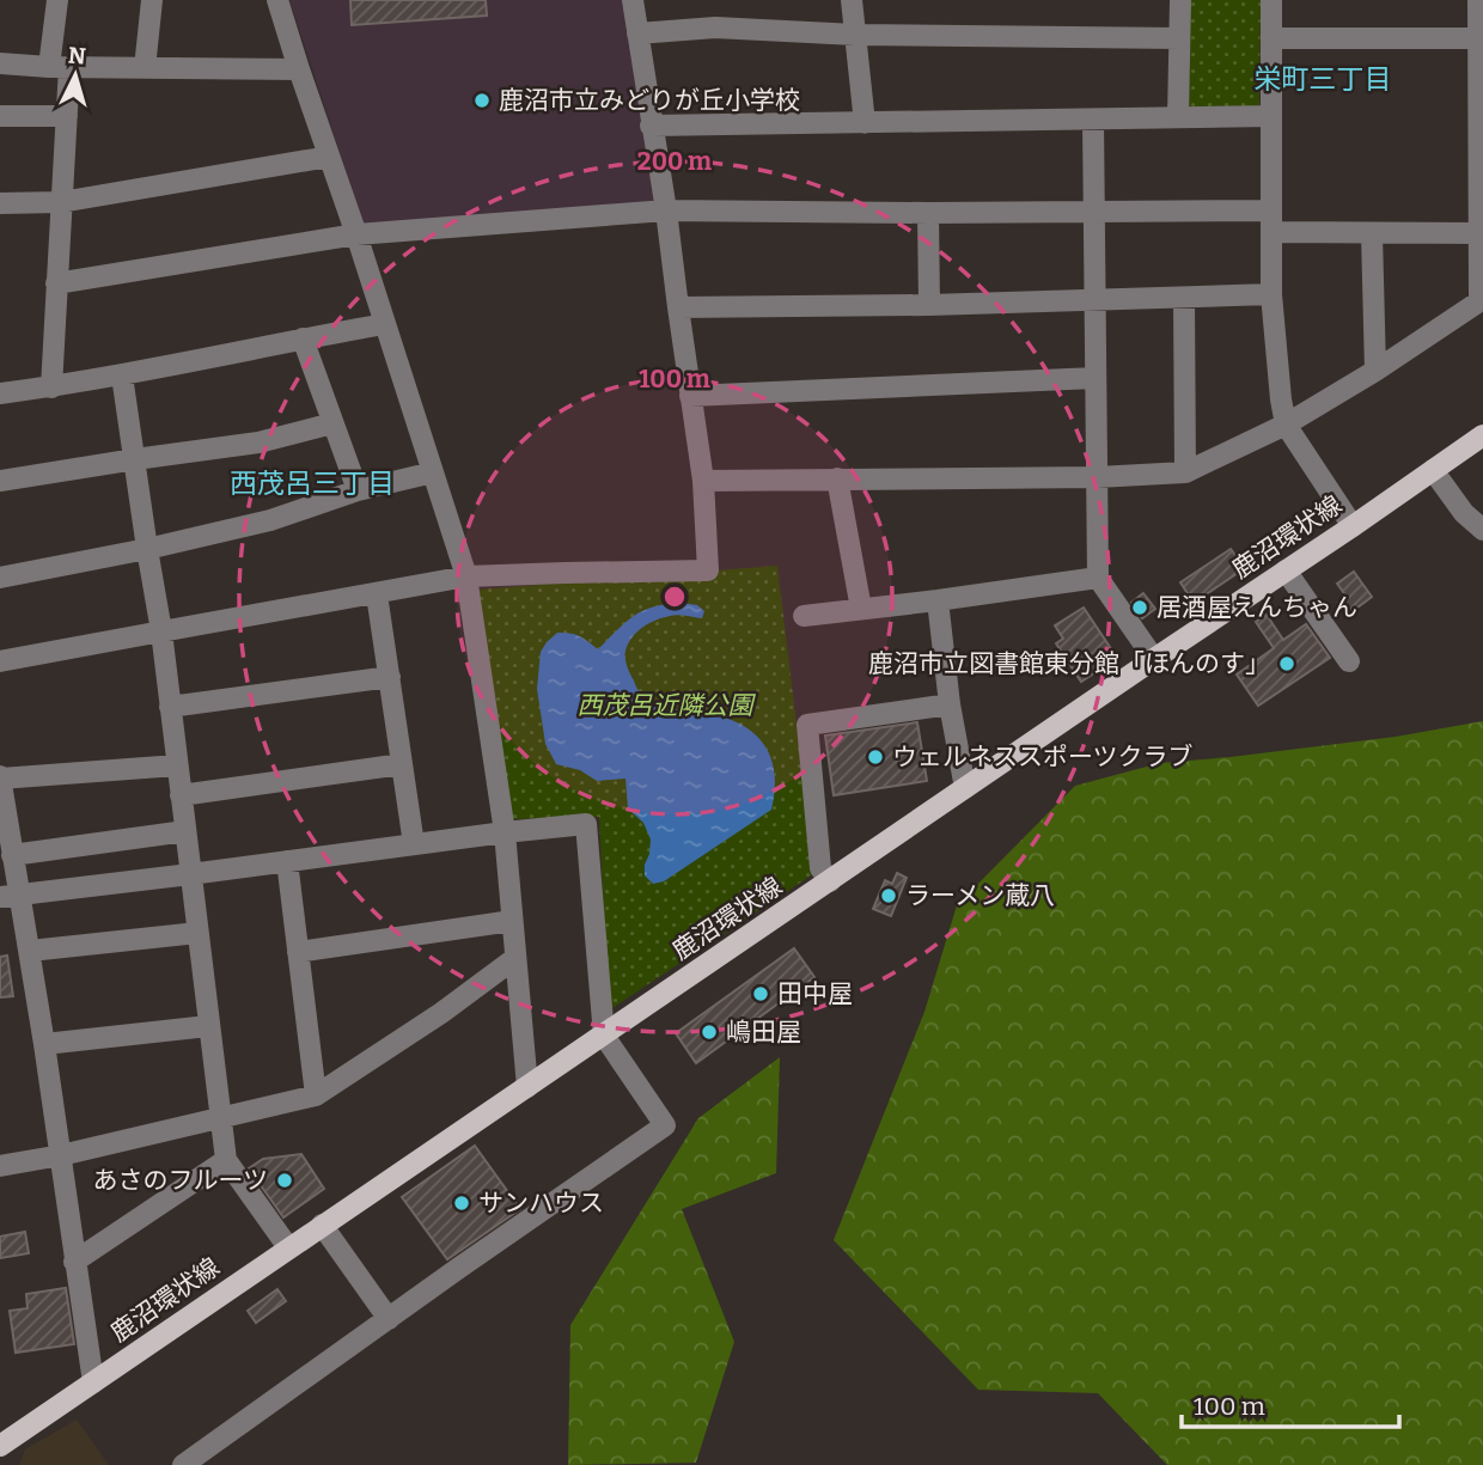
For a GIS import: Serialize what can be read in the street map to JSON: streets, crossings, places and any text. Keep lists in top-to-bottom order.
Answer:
{
  "streets": {
    "main road": ["鹿沼環状線"]
  },
  "districts": ["栄町三丁目", "西茂呂三丁目"],
  "parks": ["西茂呂近隣公園"],
  "places": [
    "鹿沼市立みどりが丘小学校",
    "居酒屋えんちゃん",
    "鹿沼市立図書館東分館「ほんのす」",
    "ウェルネススポーツクラブ",
    "ラーメン蔵八",
    "田中屋",
    "嶋田屋",
    "あさのフルーツ",
    "サンハウス"
  ],
  "scale_bar": "100 m",
  "north": "top",
  "rings": ["200 m", "100 m"]
}
